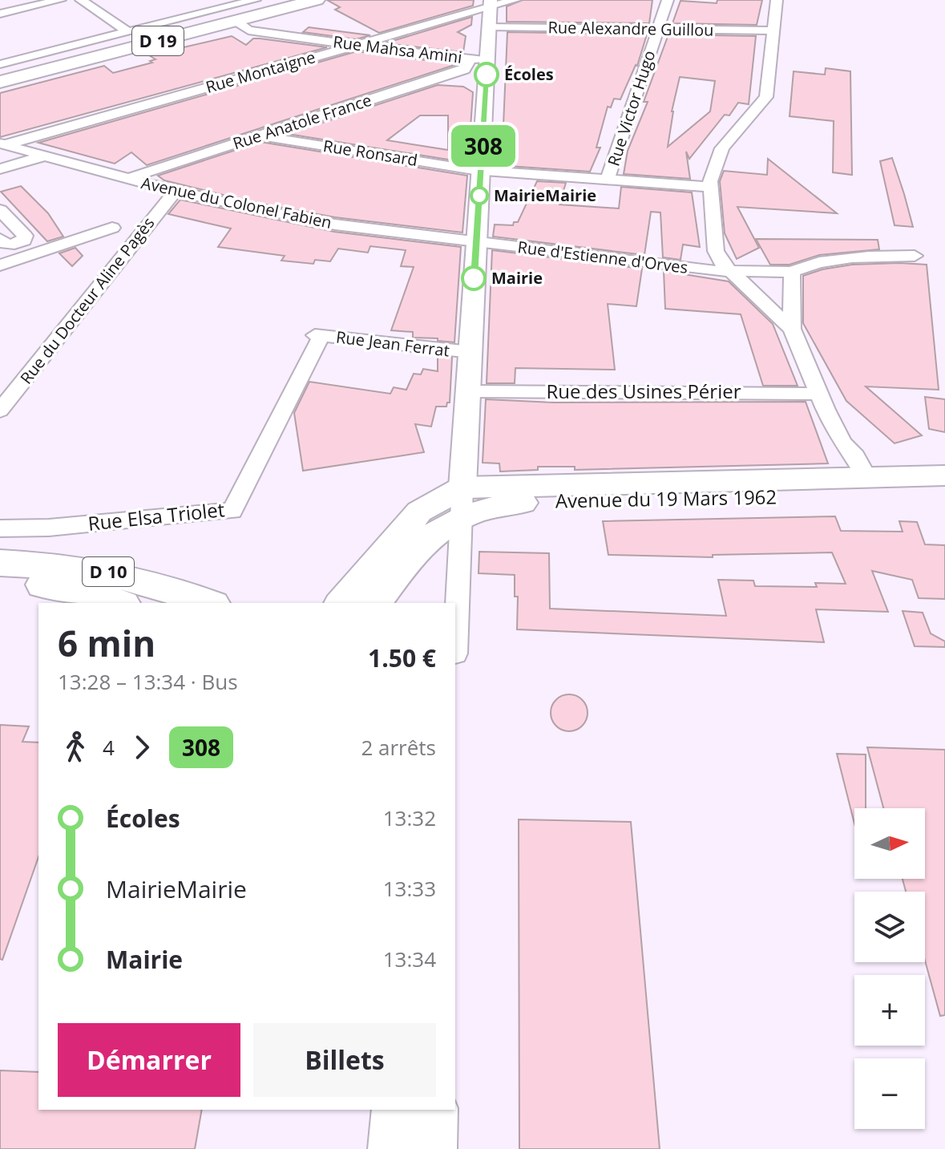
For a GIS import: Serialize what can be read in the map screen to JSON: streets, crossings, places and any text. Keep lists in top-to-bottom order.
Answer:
{
  "streets": {
    "main road": ["D 19", "Avenue du 19 Mars 1962", "D 10"],
    "street": [
      "Rue Alexandre Guillou",
      "Rue Mahsa Amini",
      "Rue Montaigne",
      "Rue Victor Hugo",
      "Rue Anatole France",
      "Rue Ronsard",
      "Avenue du Colonel Fabien",
      "Rue d'Estienne d'Orves",
      "Rue du Docteur Aline Pagès",
      "Rue Jean Ferrat",
      "Rue des Usines Périer",
      "Rue Elsa Triolet"
    ]
  },
  "crossings": [
    ["Rue Alexandre Guillou", "Rue Victor Hugo"],
    ["D 19", "Rue Mahsa Amini"],
    ["Rue Mahsa Amini", "Rue Montaigne"],
    ["Rue Mahsa Amini", "Rue Anatole France"],
    ["Rue Montaigne", "Avenue du Colonel Fabien"],
    ["Rue Victor Hugo", "Rue Ronsard"],
    ["Rue Anatole France", "Rue Ronsard"],
    ["Rue Anatole France", "Avenue du Colonel Fabien"],
    ["Avenue du Colonel Fabien", "Rue d'Estienne d'Orves"],
    ["Avenue du Colonel Fabien", "Rue du Docteur Aline Pagès"],
    ["Rue Jean Ferrat", "Rue Elsa Triolet"]
  ],
  "places": ["Écoles", "MairieMairie", "Mairie"],
  "lines": ["bus line 308"],
  "north": "right",
  "page": {
    "on_map": "308",
    "heading": ["6 min", "13:28 – 13:34 · Bus", "1.50 €"],
    "legs": ["4", "308", "2 arrêts"],
    "list": [
      {
        "name": "Écoles",
        "value": "13:32"
      },
      {
        "name": "MairieMairie",
        "value": "13:33"
      },
      {
        "name": "Mairie",
        "value": "13:34"
      }
    ],
    "map_buttons": ["+", "−"],
    "buttons": ["Démarrer", "Billets"]
  }
}
